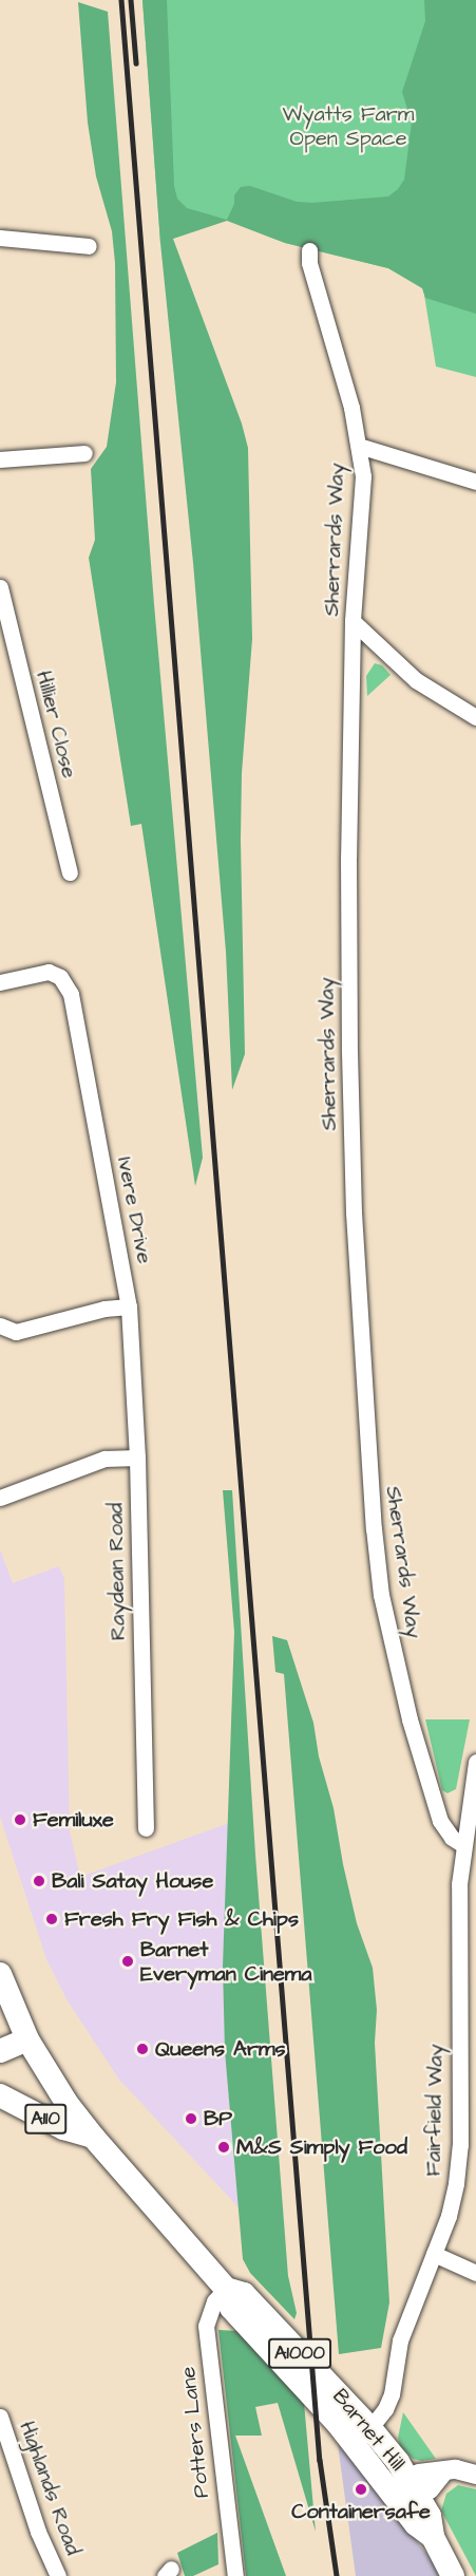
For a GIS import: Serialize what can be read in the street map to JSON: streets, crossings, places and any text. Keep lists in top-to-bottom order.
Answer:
{
  "streets": {
    "main road": ["A110", "A1000", "Barnet Hill"],
    "street": [
      "Sherrards Way",
      "Hillier Close",
      "Ivere Drive",
      "Raydean Road",
      "Fairfield Way",
      "Potters Lane",
      "Highlands Road"
    ]
  },
  "crossings": [
    ["Sherrards Way", "Fairfield Way"],
    ["Ivere Drive", "Raydean Road"],
    ["Fairfield Way", "Barnet Hill"],
    ["A110", "Barnet Hill"],
    ["A1000", "Barnet Hill"],
    ["Barnet Hill", "Potters Lane"]
  ],
  "parks": ["Wyatts Farm Open Space"],
  "places": [
    "Femiluxe",
    "Bali Satay House",
    "Fresh Fry Fish & Chips",
    "Barnet Everyman Cinema",
    "Queens Arms",
    "BP",
    "M&S Simply Food",
    "Containersafe"
  ]
}
